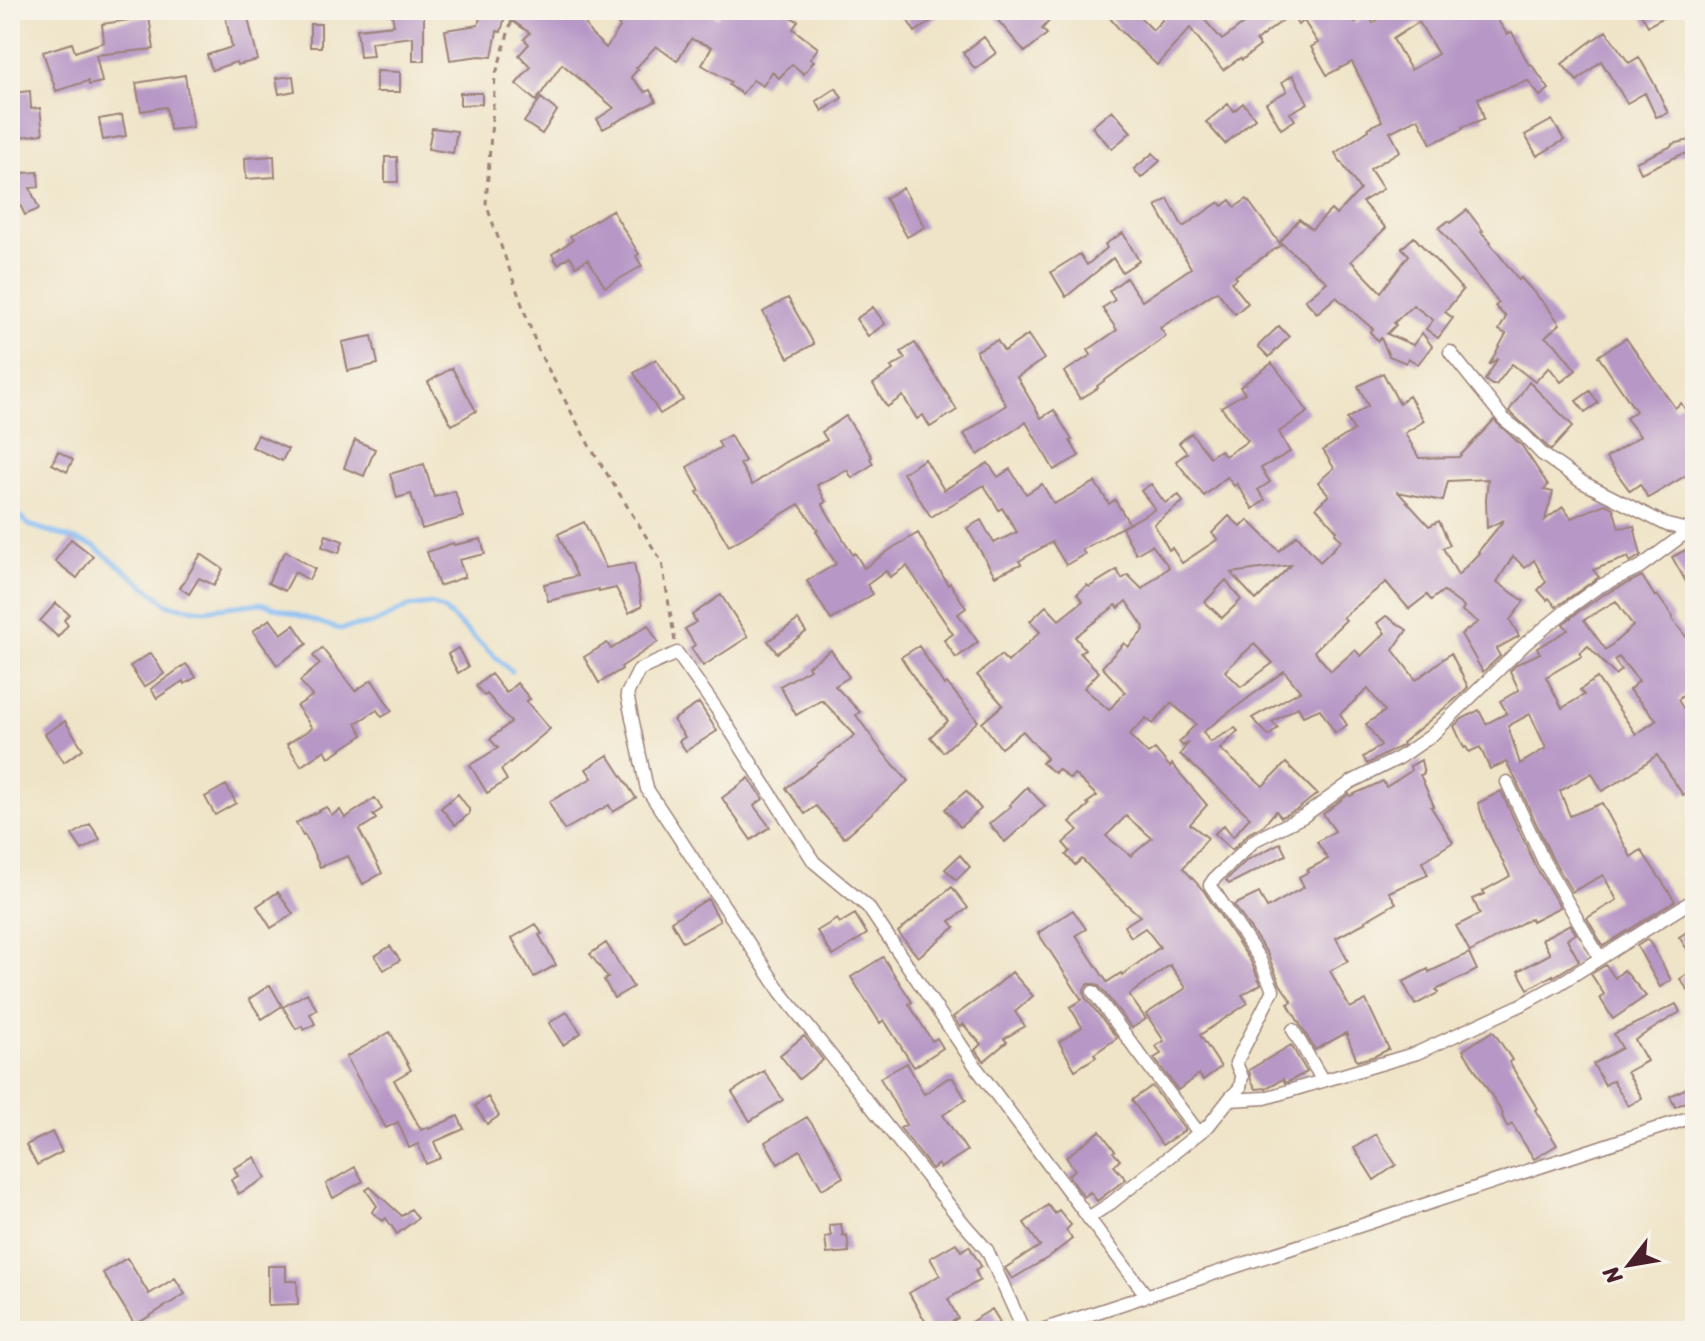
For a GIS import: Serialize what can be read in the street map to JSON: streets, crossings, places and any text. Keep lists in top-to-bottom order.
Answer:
{
  "north": "bottom left"
}
